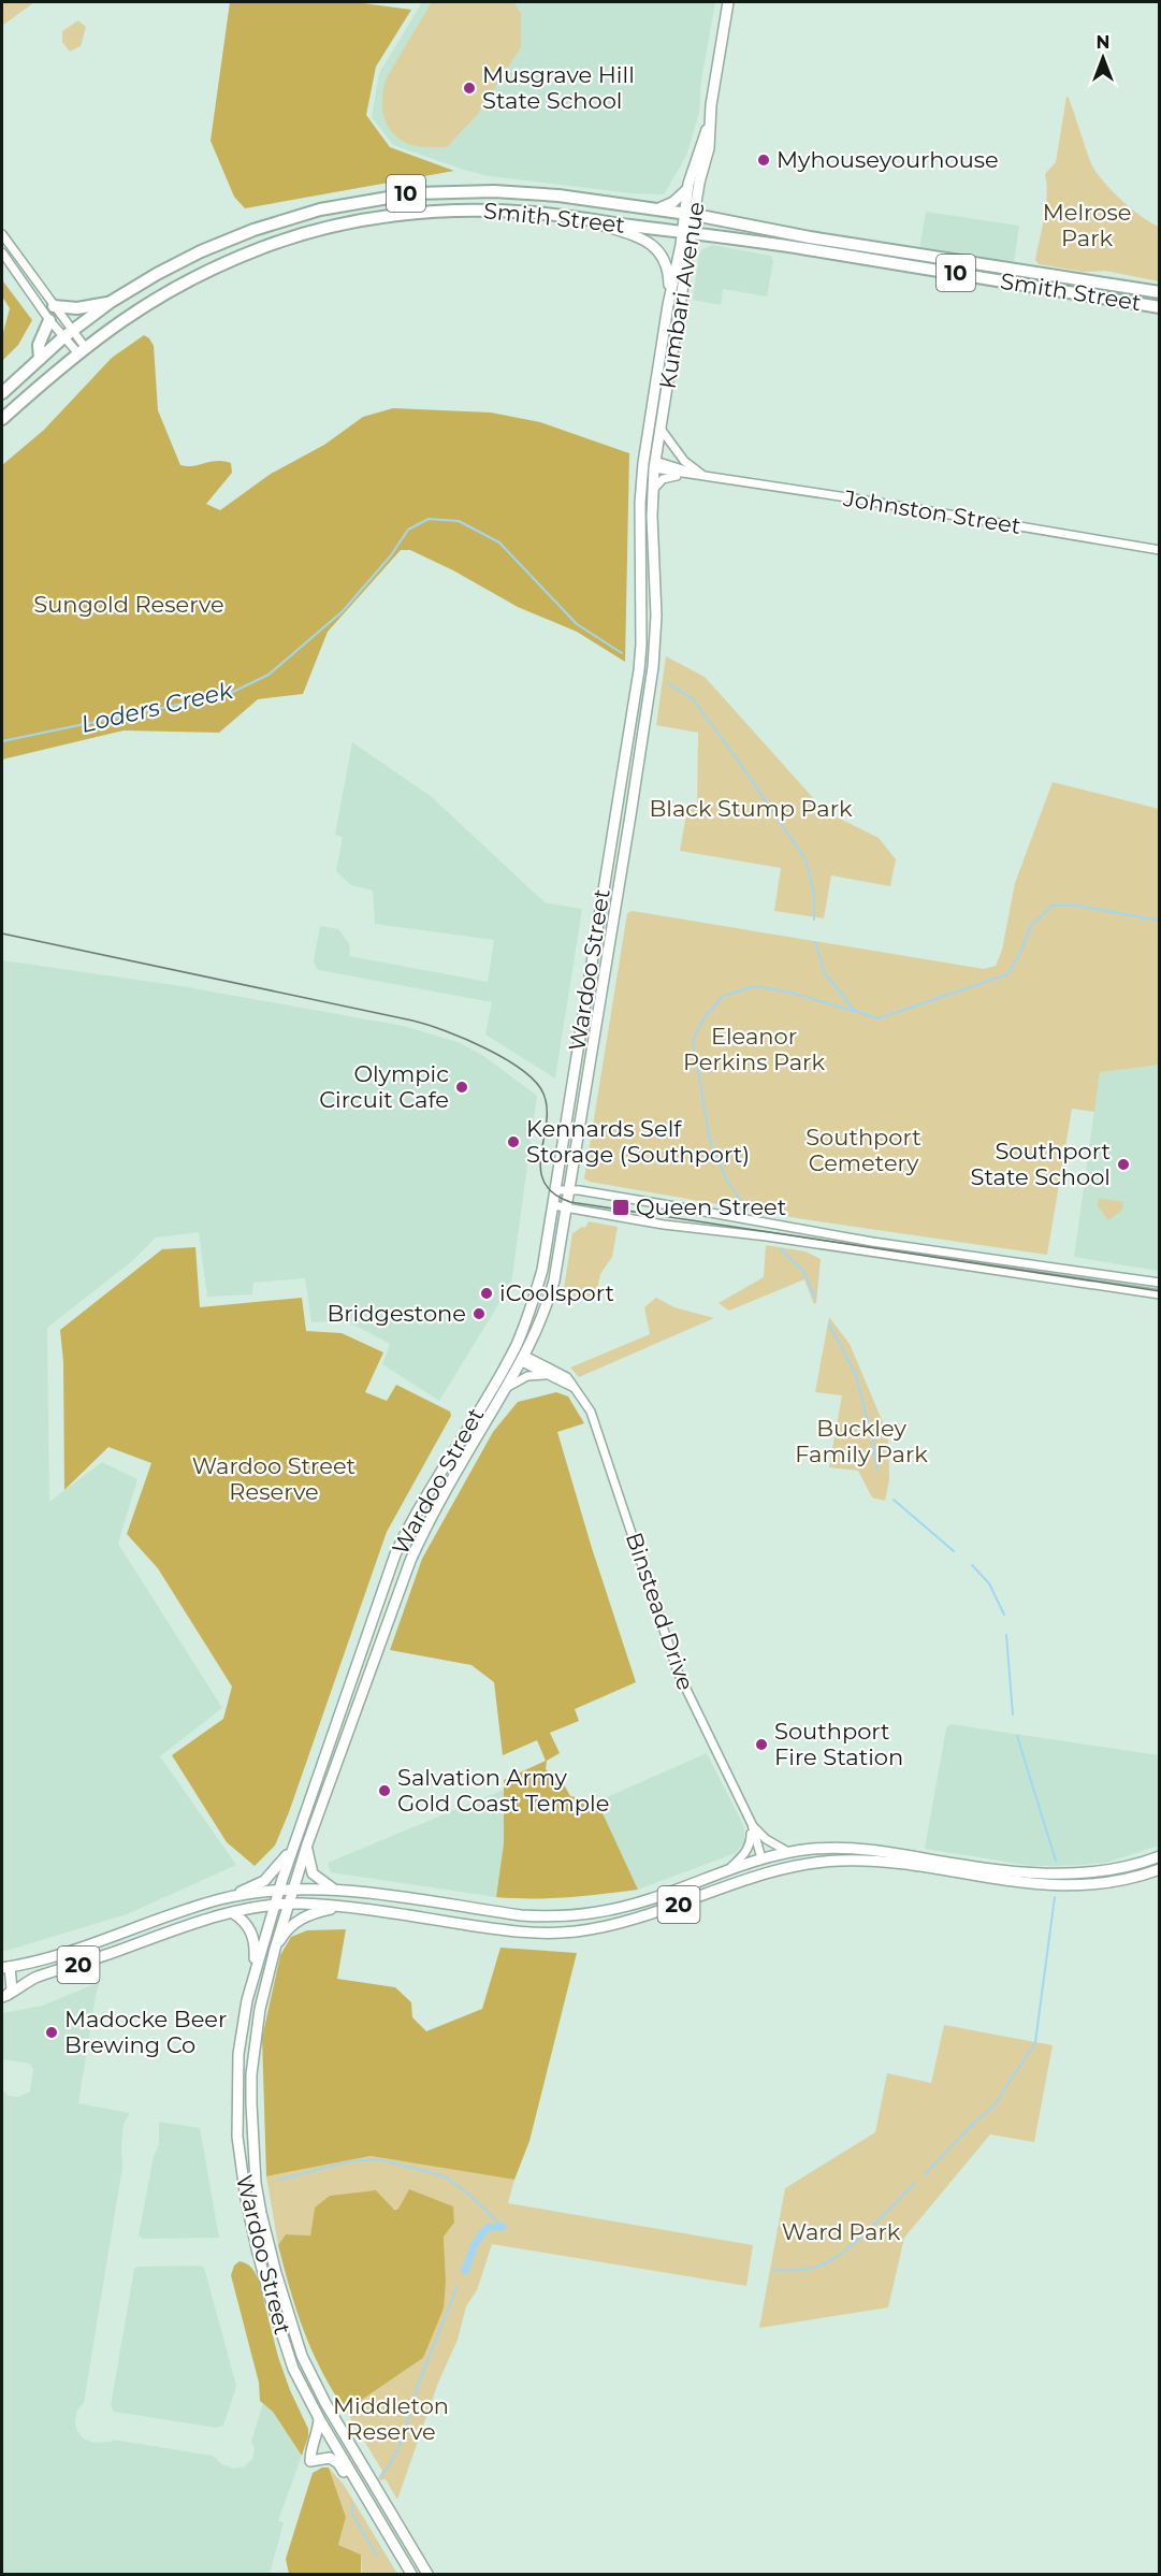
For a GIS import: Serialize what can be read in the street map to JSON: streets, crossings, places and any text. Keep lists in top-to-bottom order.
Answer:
{
  "streets": {
    "highway": ["10", "Smith Street"],
    "main road": ["Kumbari Avenue", "Wardoo Street", "20"],
    "street": ["Johnston Street", "Binstead Drive"]
  },
  "crossings": [
    ["Smith Street", "Kumbari Avenue"],
    ["Kumbari Avenue", "Johnston Street"],
    ["Kumbari Avenue", "Wardoo Street"],
    ["Johnston Street", "Wardoo Street"],
    ["Wardoo Street", "Binstead Drive"],
    ["Wardoo Street", "20"],
    ["Binstead Drive", "20"]
  ],
  "water": ["Loders Creek"],
  "parks": [
    "Melrose Park",
    "Sungold Reserve",
    "Black Stump Park",
    "Eleanor Perkins Park",
    "Southport Cemetery",
    "Buckley Family Park",
    "Wardoo Street Reserve",
    "Ward Park",
    "Middleton Reserve"
  ],
  "places": {
    "other": [
      "Musgrave Hill State School",
      "Myhouseyourhouse",
      "Olympic Circuit Cafe",
      "Kennards Self Storage (Southport)",
      "Southport State School",
      "iCoolsport",
      "Bridgestone",
      "Southport Fire Station",
      "Salvation Army Gold Coast Temple",
      "Madocke Beer Brewing Co"
    ],
    "transit": ["Queen Street"]
  },
  "north": "top"
}
